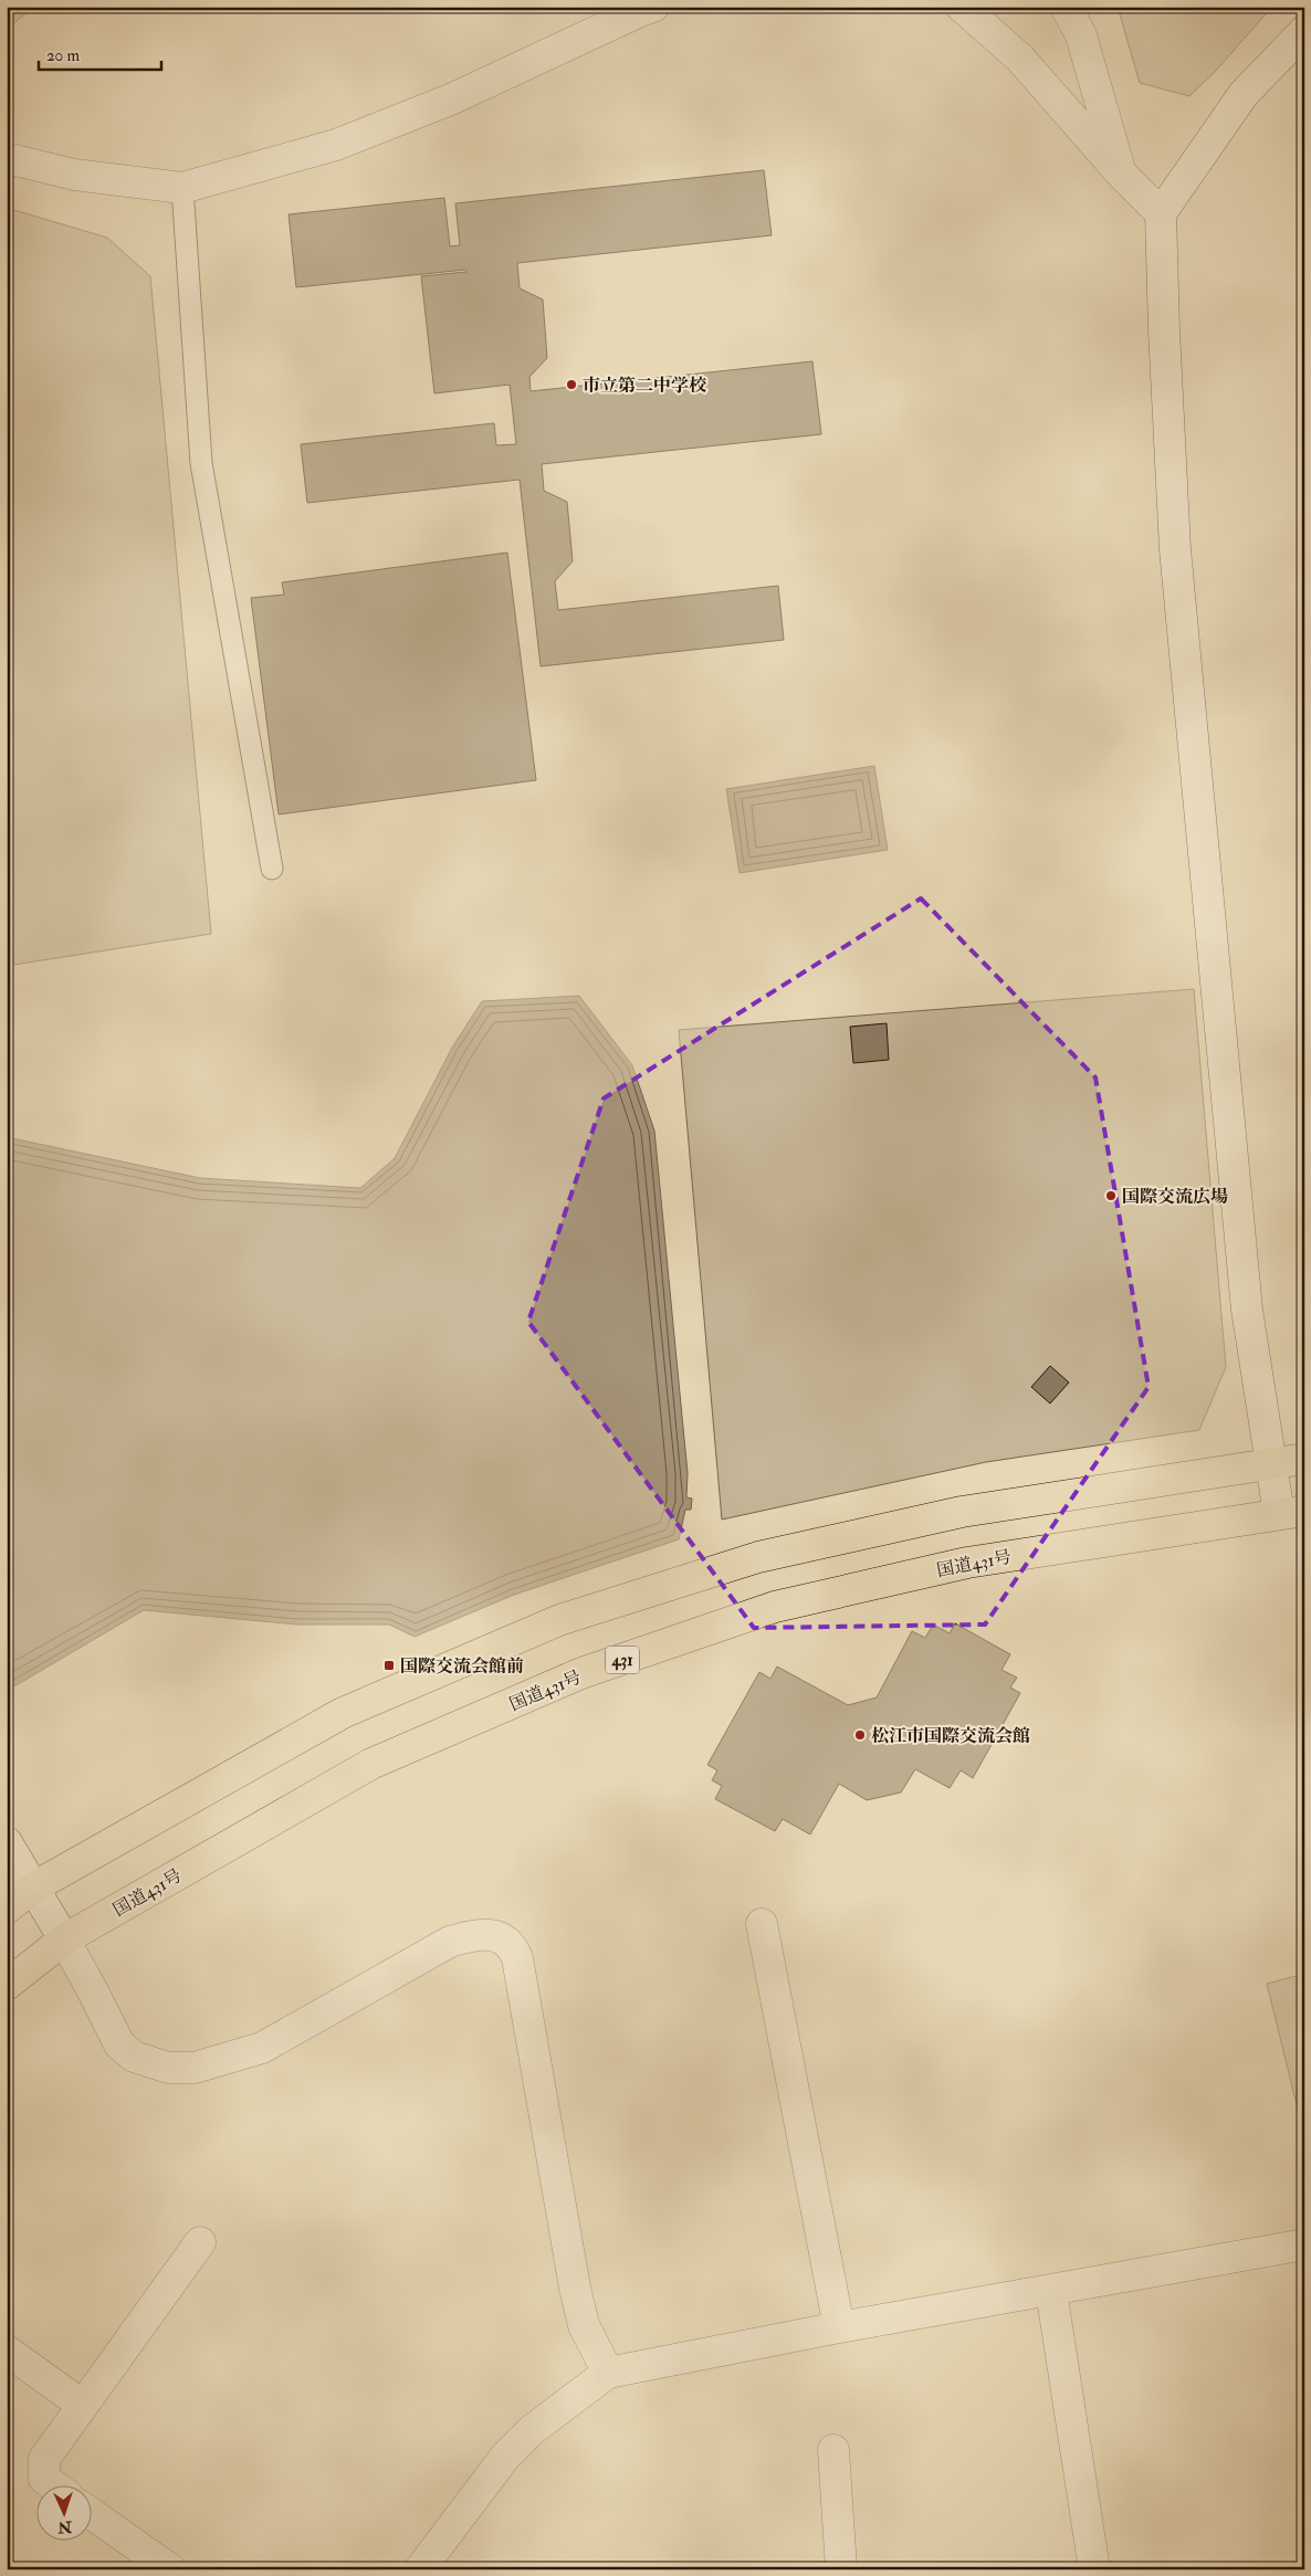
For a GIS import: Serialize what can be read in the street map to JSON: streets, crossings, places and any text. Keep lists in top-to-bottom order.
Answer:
{
  "streets": {
    "highway": ["国道431号", "431"]
  },
  "places": {
    "other": ["市立第二中学校", "国際交流広場", "松江市国際交流会館"],
    "transit": ["国際交流会館前"]
  },
  "scale_bar": "20 m",
  "north": "bottom"
}
